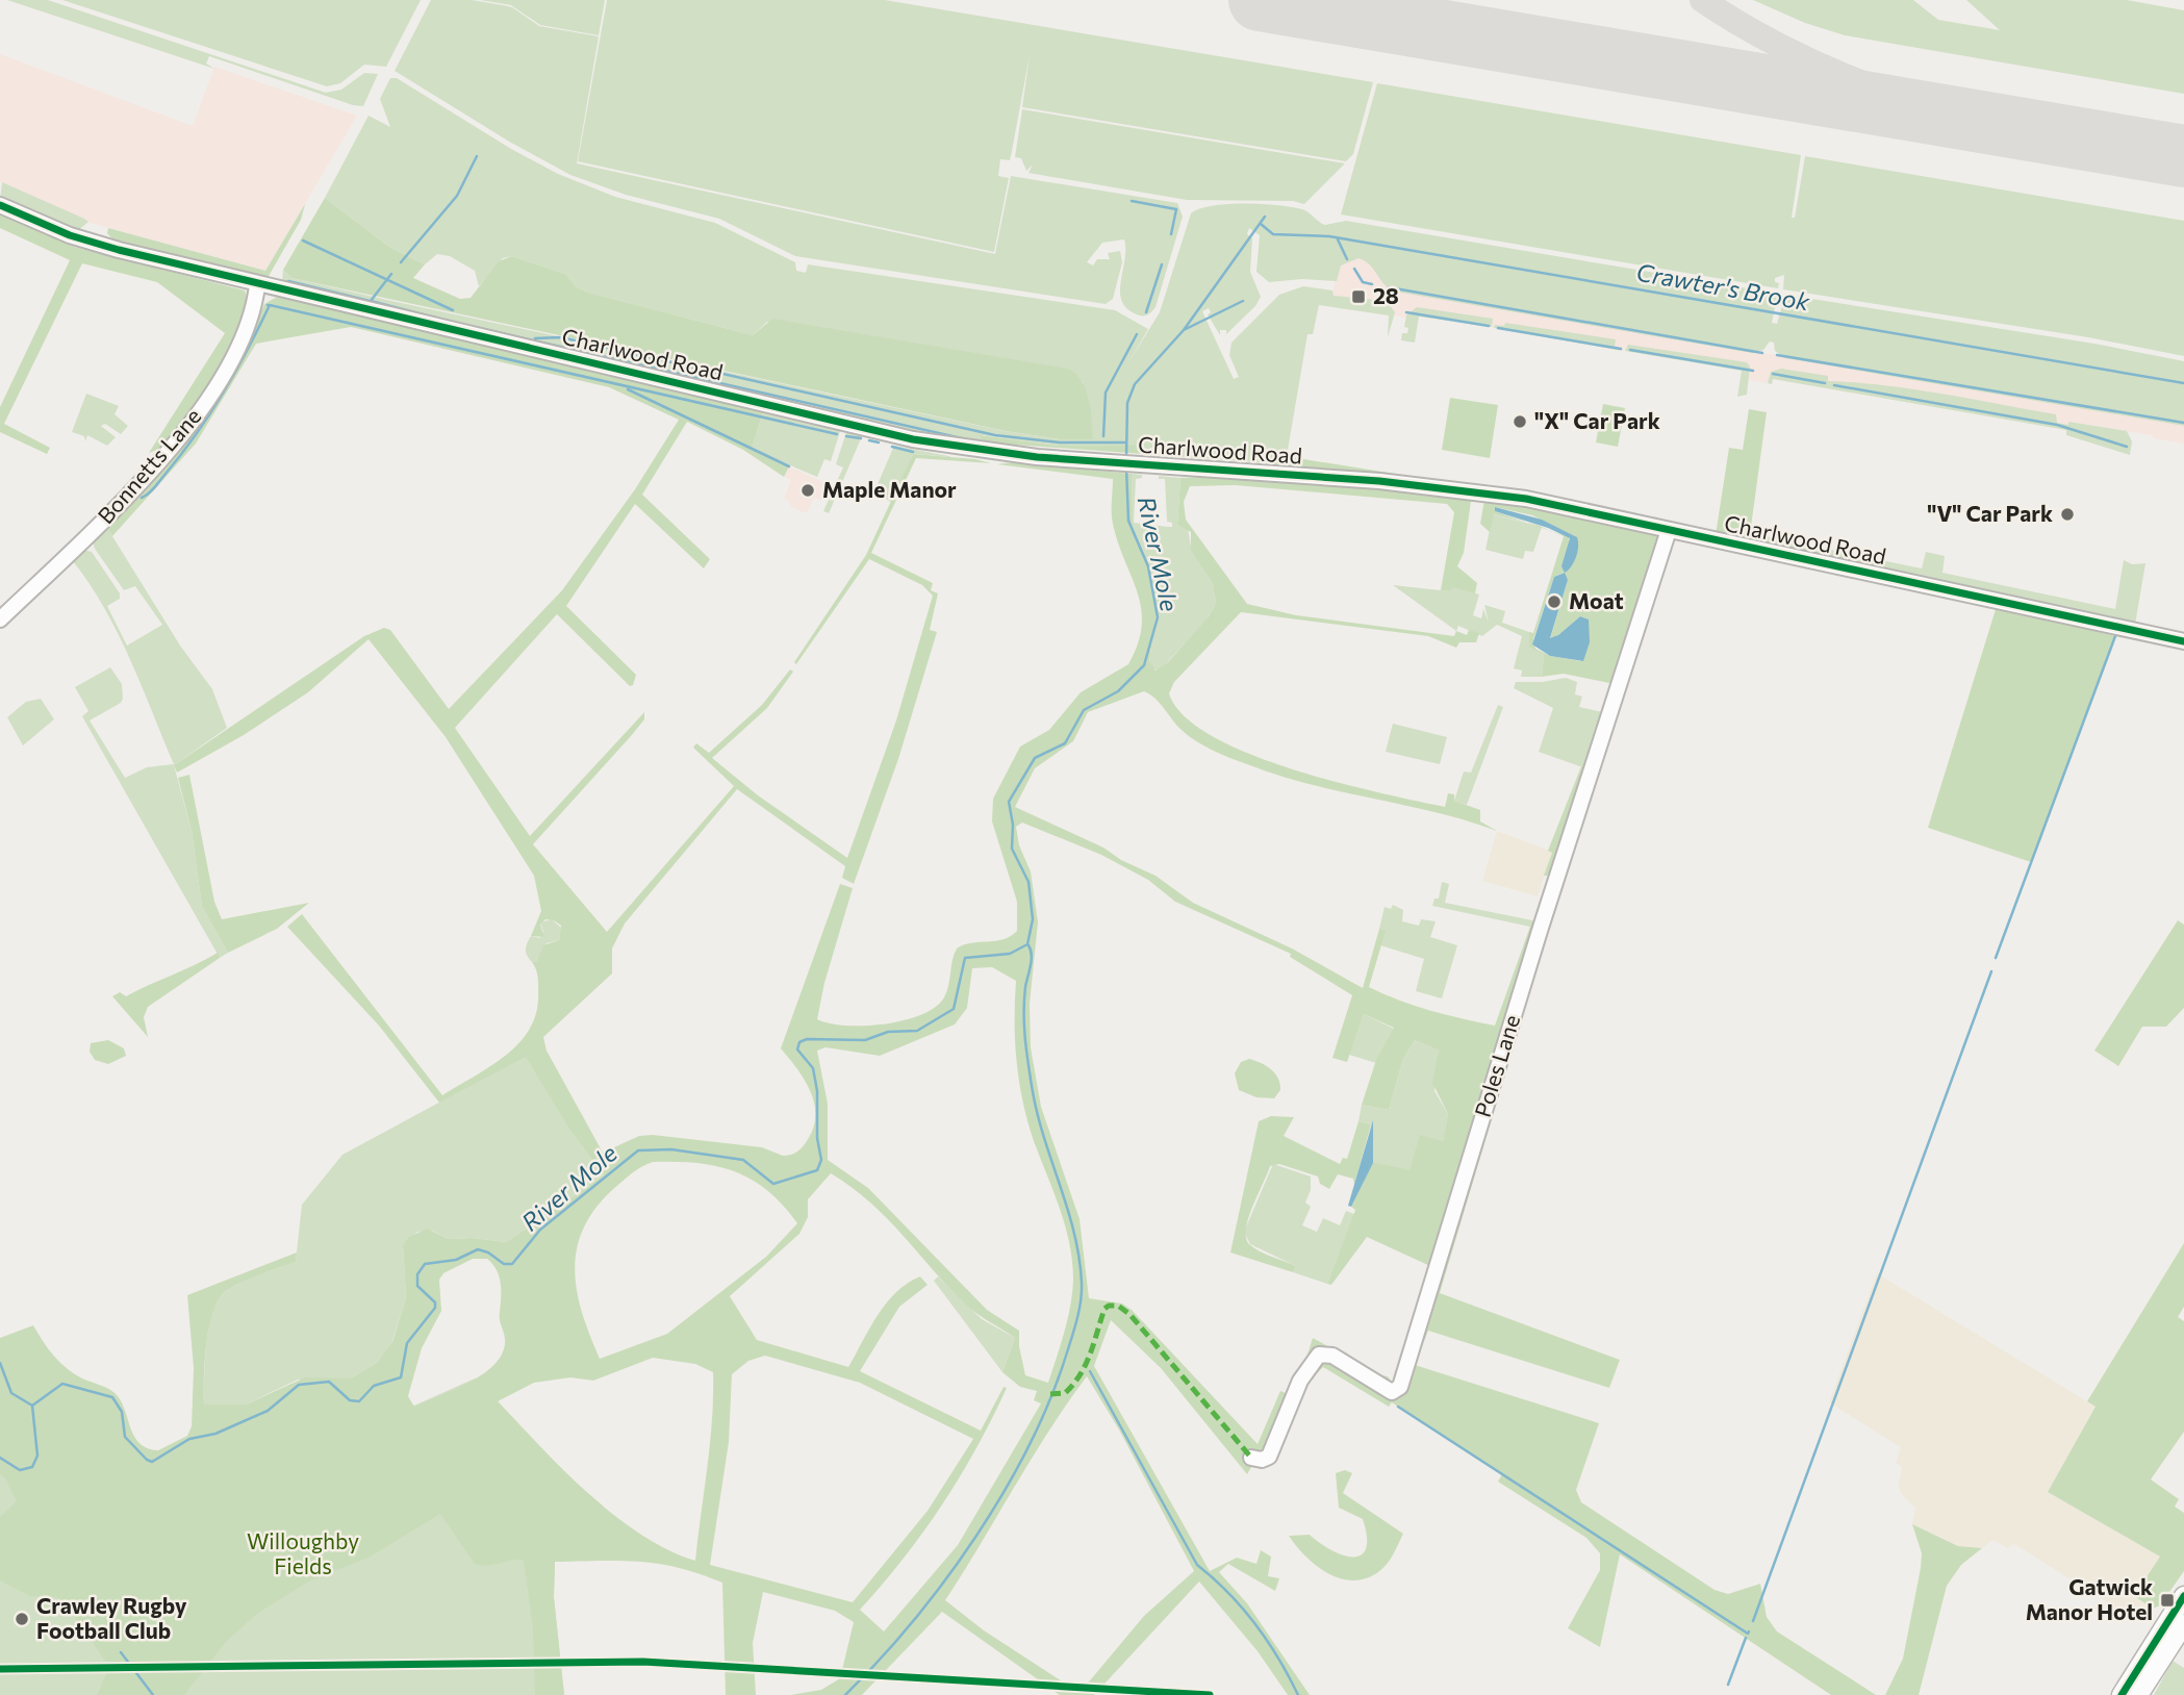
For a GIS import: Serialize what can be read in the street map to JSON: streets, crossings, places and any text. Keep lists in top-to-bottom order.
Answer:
{
  "streets": {
    "street": ["Charlwood Road", "Bonnetts Lane", "Poles Lane"]
  },
  "crossings": [
    ["Charlwood Road", "Bonnetts Lane"],
    ["Charlwood Road", "Poles Lane"]
  ],
  "water": ["Crawter's Brook", "River Mole"],
  "parks": ["Willoughby Fields"],
  "places": {
    "transit": ["28", "Gatwick Manor Hotel"],
    "other": [
      "\"X\" Car Park",
      "Maple Manor",
      "\"V\" Car Park",
      "Moat",
      "Crawley Rugby Football Club"
    ]
  }
}
